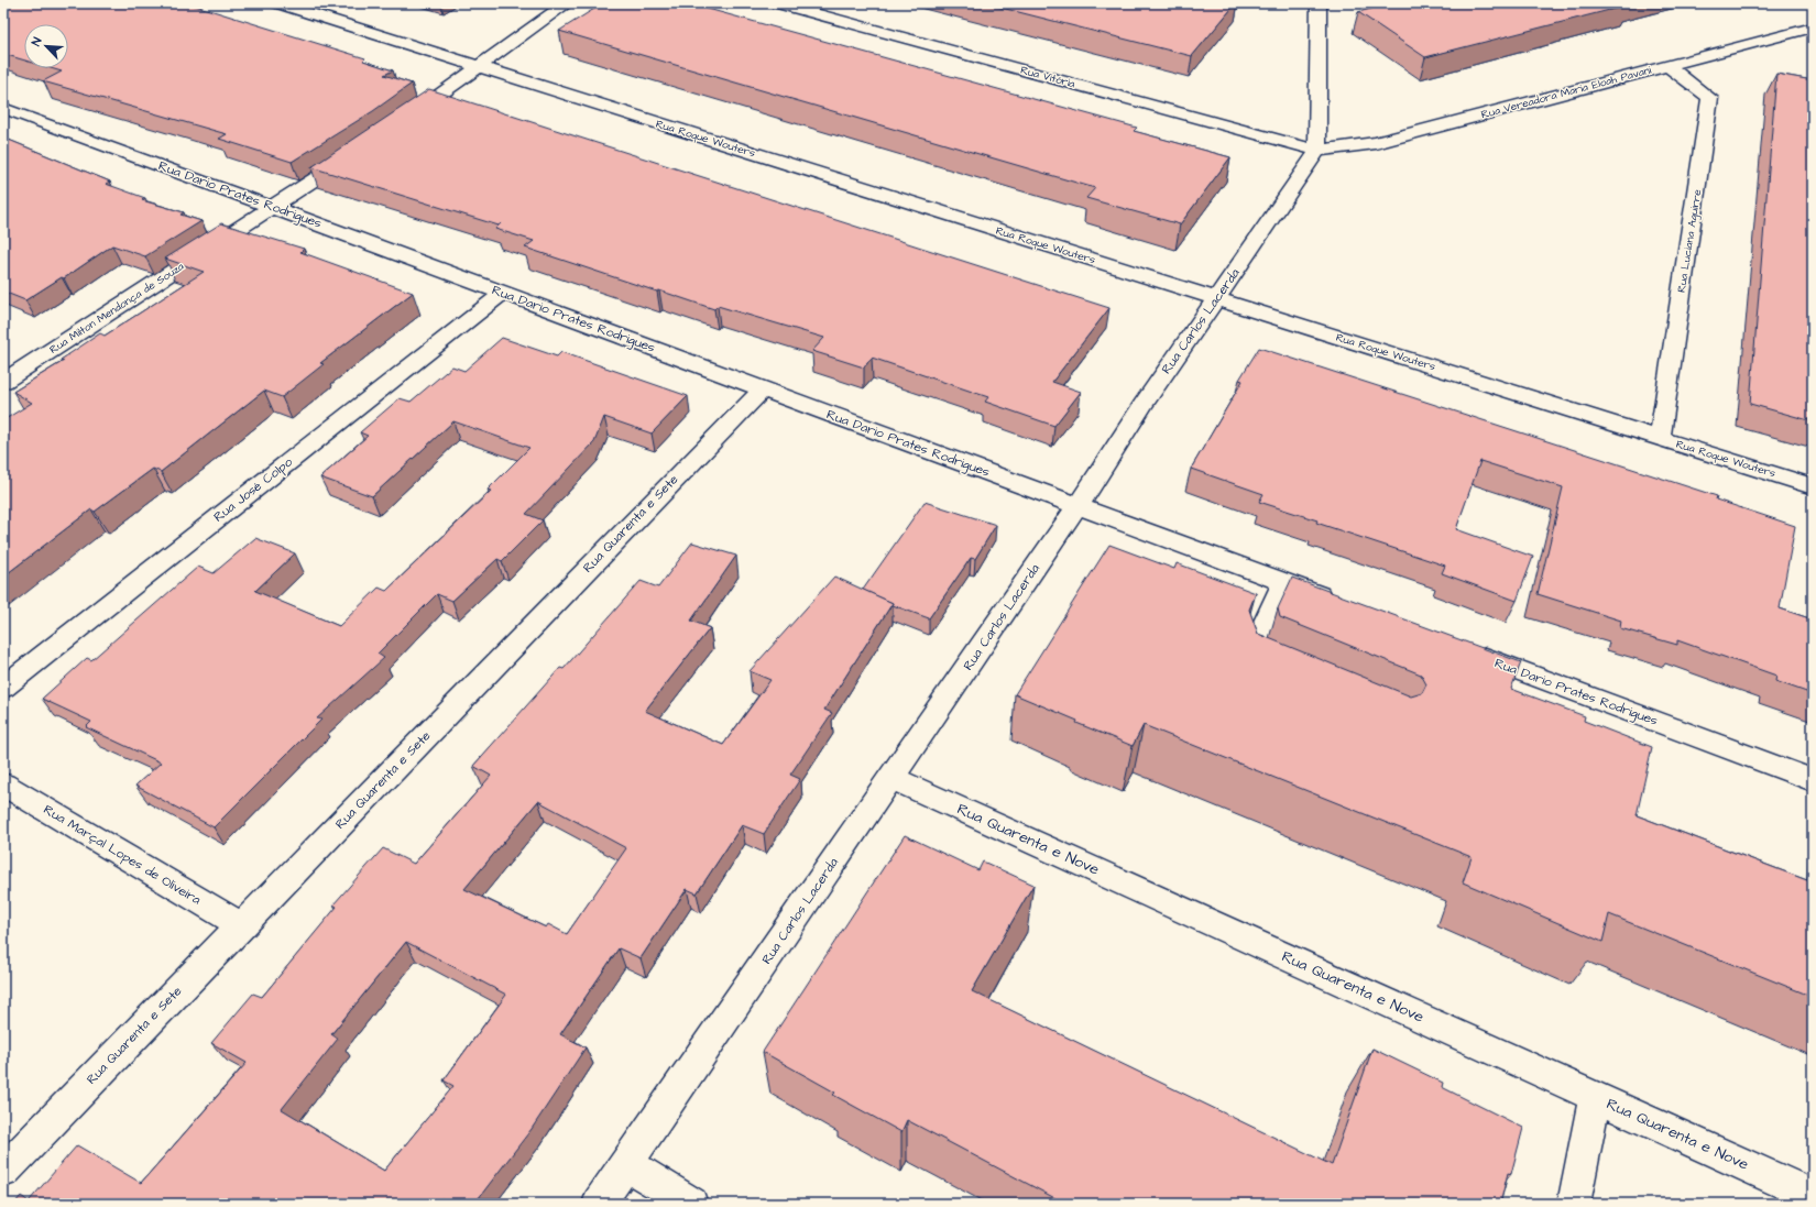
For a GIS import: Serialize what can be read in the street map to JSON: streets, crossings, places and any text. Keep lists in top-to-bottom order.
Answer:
{
  "streets": {
    "street": [
      "Rua Vitória",
      "Rua Vereadora Maria Eloah Pavani",
      "Rua Roque Wouters",
      "Rua Dario Prates Rodrigues",
      "Rua Luciana Aguirre",
      "Rua Milton Mendonça de Souza",
      "Rua Carlos Lacerda",
      "Rua José Colpo",
      "Rua Quarenta e Sete",
      "Rua Quarenta e Nove",
      "Rua Marçal Lopes de Oliveira"
    ]
  },
  "crossings": [
    ["Rua Vitória", "Rua Vereadora Maria Eloah Pavani"],
    ["Rua Vitória", "Rua Carlos Lacerda"],
    ["Rua Vereadora Maria Eloah Pavani", "Rua Luciana Aguirre"],
    ["Rua Vereadora Maria Eloah Pavani", "Rua Carlos Lacerda"],
    ["Rua Roque Wouters", "Rua Luciana Aguirre"],
    ["Rua Roque Wouters", "Rua Carlos Lacerda"],
    ["Rua Dario Prates Rodrigues", "Rua Milton Mendonça de Souza"],
    ["Rua Dario Prates Rodrigues", "Rua Carlos Lacerda"],
    ["Rua Dario Prates Rodrigues", "Rua José Colpo"],
    ["Rua Dario Prates Rodrigues", "Rua Quarenta e Sete"],
    ["Rua Carlos Lacerda", "Rua Quarenta e Nove"],
    ["Rua Quarenta e Sete", "Rua Marçal Lopes de Oliveira"]
  ],
  "north": "top left"
}
